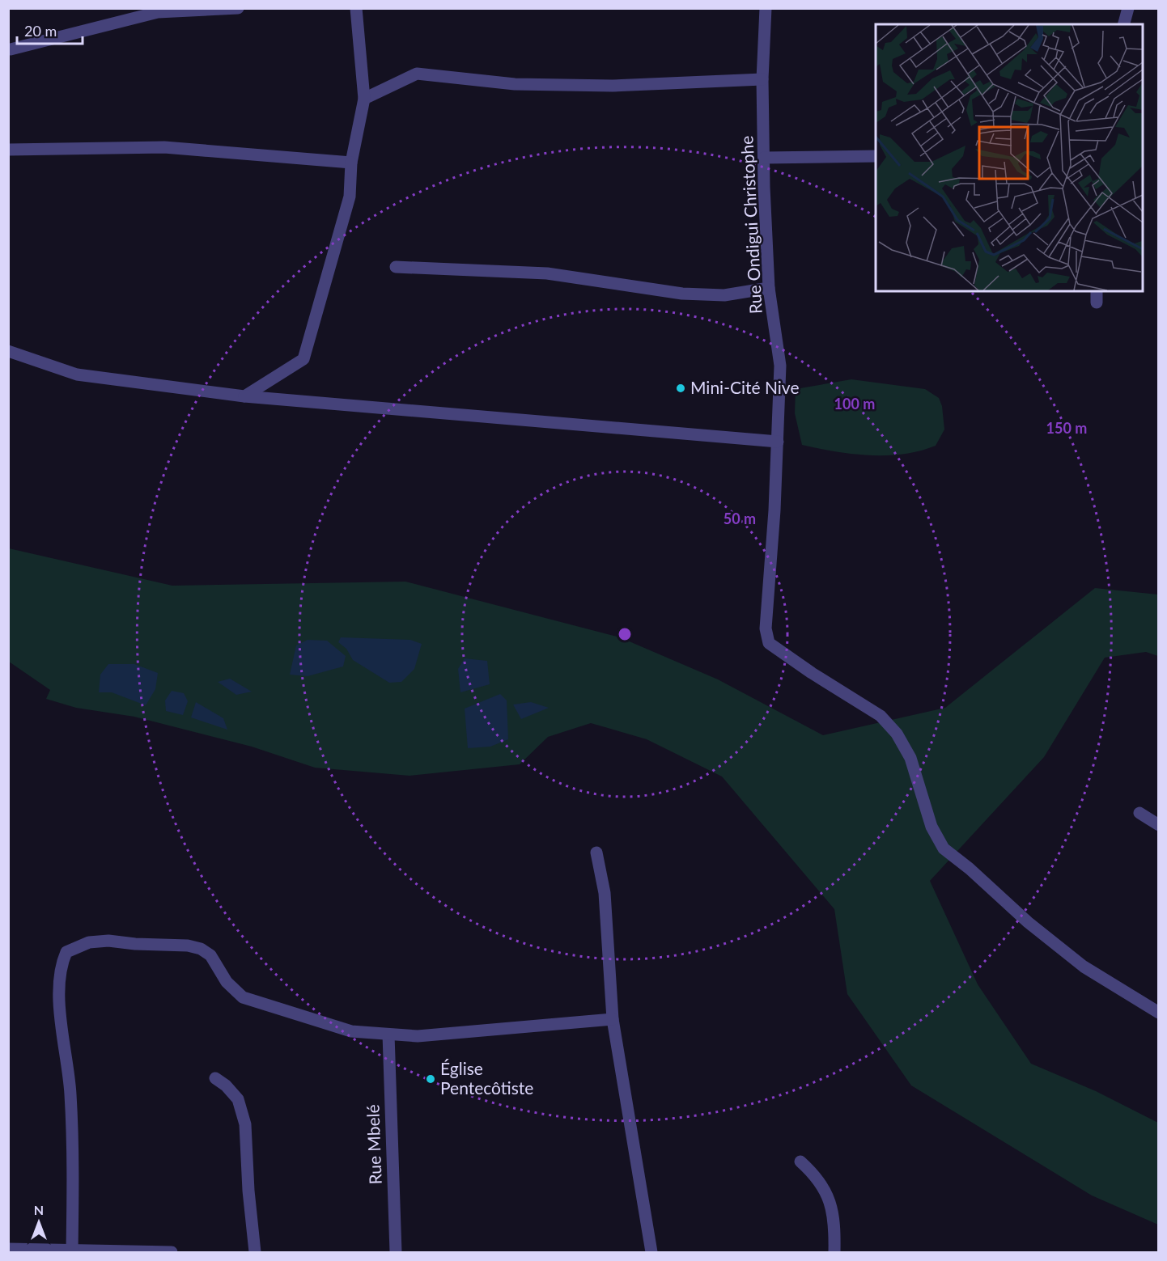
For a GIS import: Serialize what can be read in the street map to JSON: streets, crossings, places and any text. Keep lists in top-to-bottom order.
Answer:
{
  "streets": {
    "street": ["Rue Ondigui Christophe", "Rue Mbelé"]
  },
  "places": ["Mini-Cité Nive", "Église Pentecôtiste"],
  "scale_bar": "20 m",
  "north": "top",
  "rings": ["100 m", "150 m", "50 m"]
}
